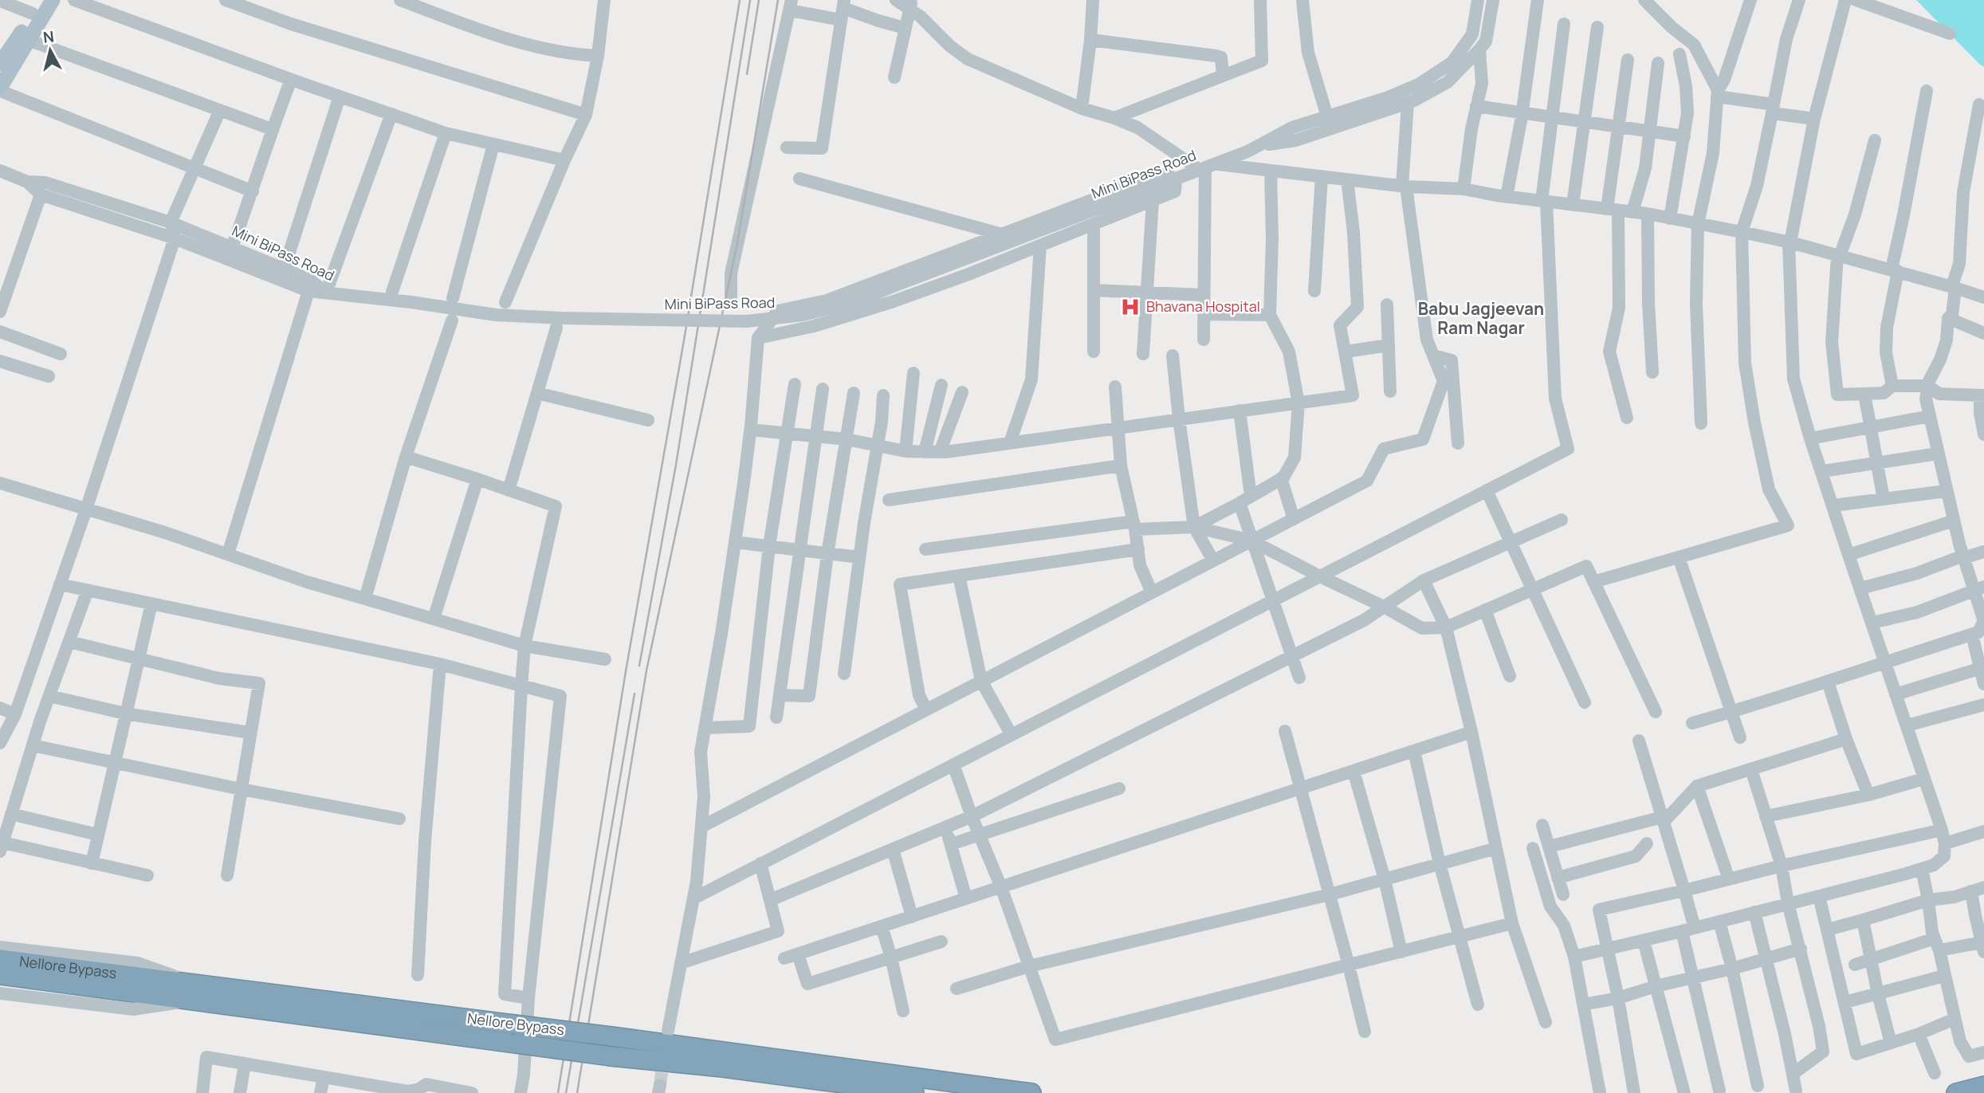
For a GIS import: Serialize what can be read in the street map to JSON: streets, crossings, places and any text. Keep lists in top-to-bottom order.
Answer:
{
  "streets": {
    "highway": ["Nellore Bypass"],
    "street": ["Mini BiPass Road"]
  },
  "districts": ["Babu Jagjeevan Ram Nagar"],
  "places": {
    "hospital": ["Bhavana Hospital"]
  },
  "north": "top"
}
